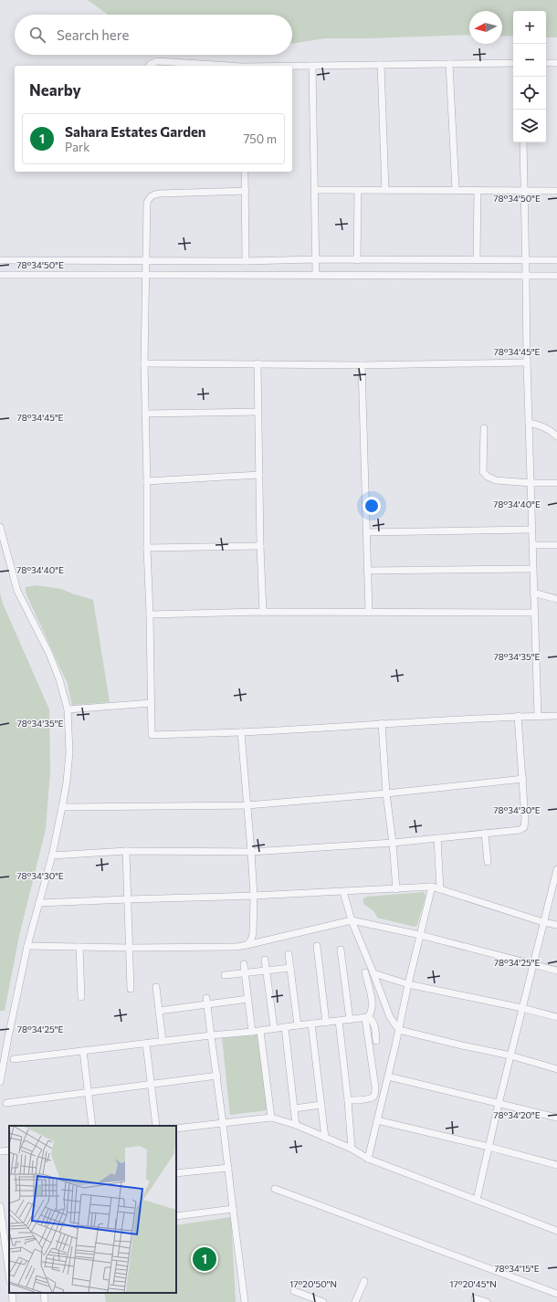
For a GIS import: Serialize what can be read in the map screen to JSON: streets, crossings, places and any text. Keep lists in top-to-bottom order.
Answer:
{
  "north": "left",
  "page": {
    "map_buttons": ["+", "−"],
    "search": "Search here",
    "heading": "Nearby",
    "list": [
      {
        "mark": "1",
        "name": "Sahara Estates Garden",
        "note": "Park",
        "value": "750 m"
      }
    ],
    "pins": "1"
  },
  "coordinates": [
    "78°34'50\"E",
    "78°34'45\"E",
    "78°34'40\"E",
    "78°34'35\"E",
    "78°34'30\"E",
    "78°34'25\"E",
    "78°34'20\"E",
    "78°34'15\"E",
    "17°20'50\"N",
    "17°20'45\"N"
  ]
}
